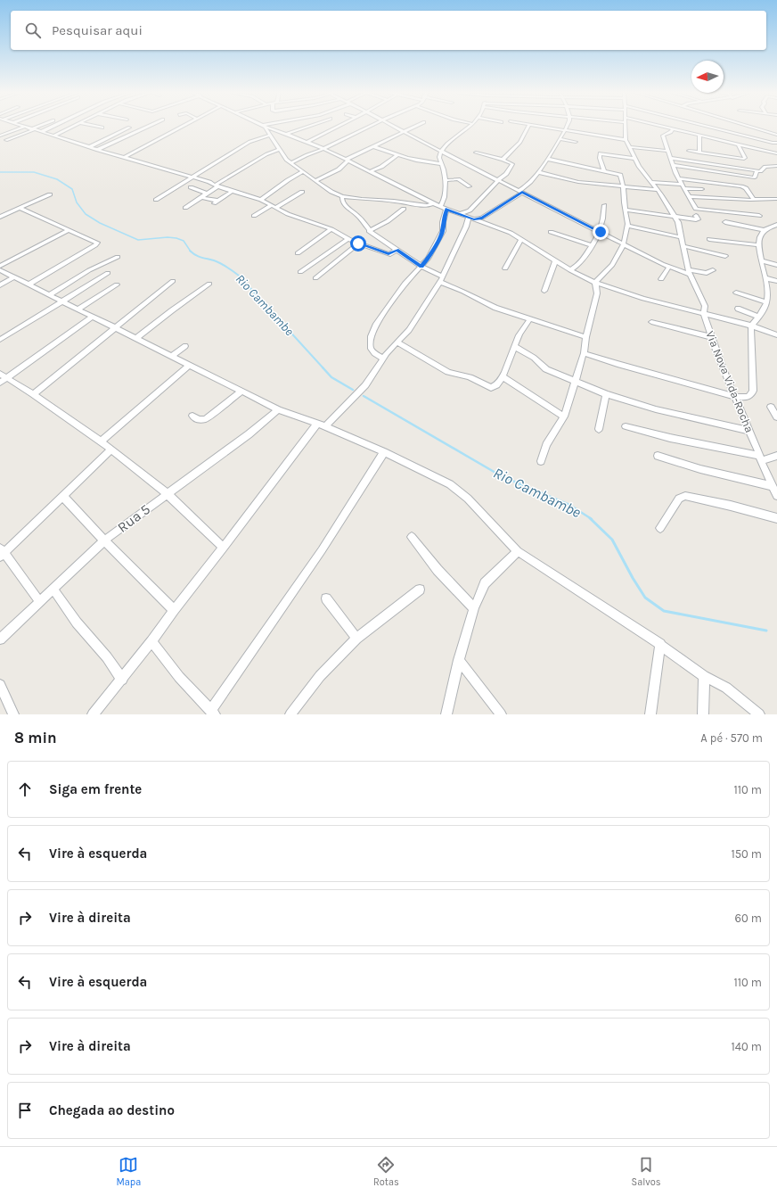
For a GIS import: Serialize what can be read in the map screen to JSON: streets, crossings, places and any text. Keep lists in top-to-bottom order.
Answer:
{
  "streets": {
    "street": ["Via Nova Vida-Rocha", "Rua 5"]
  },
  "water": ["Rio Cambambe"],
  "north": "left",
  "page": {
    "search": "Pesquisar aqui",
    "heading": ["8 min", "A pé · 570 m"],
    "list": [
      ["Siga em frente", "110 m"],
      ["Vire à esquerda", "150 m"],
      ["Vire à direita", "60 m"],
      ["Vire à esquerda", "110 m"],
      ["Vire à direita", "140 m"],
      "Chegada ao destino"
    ],
    "nav": ["Mapa", "Rotas", "Salvos"]
  }
}
